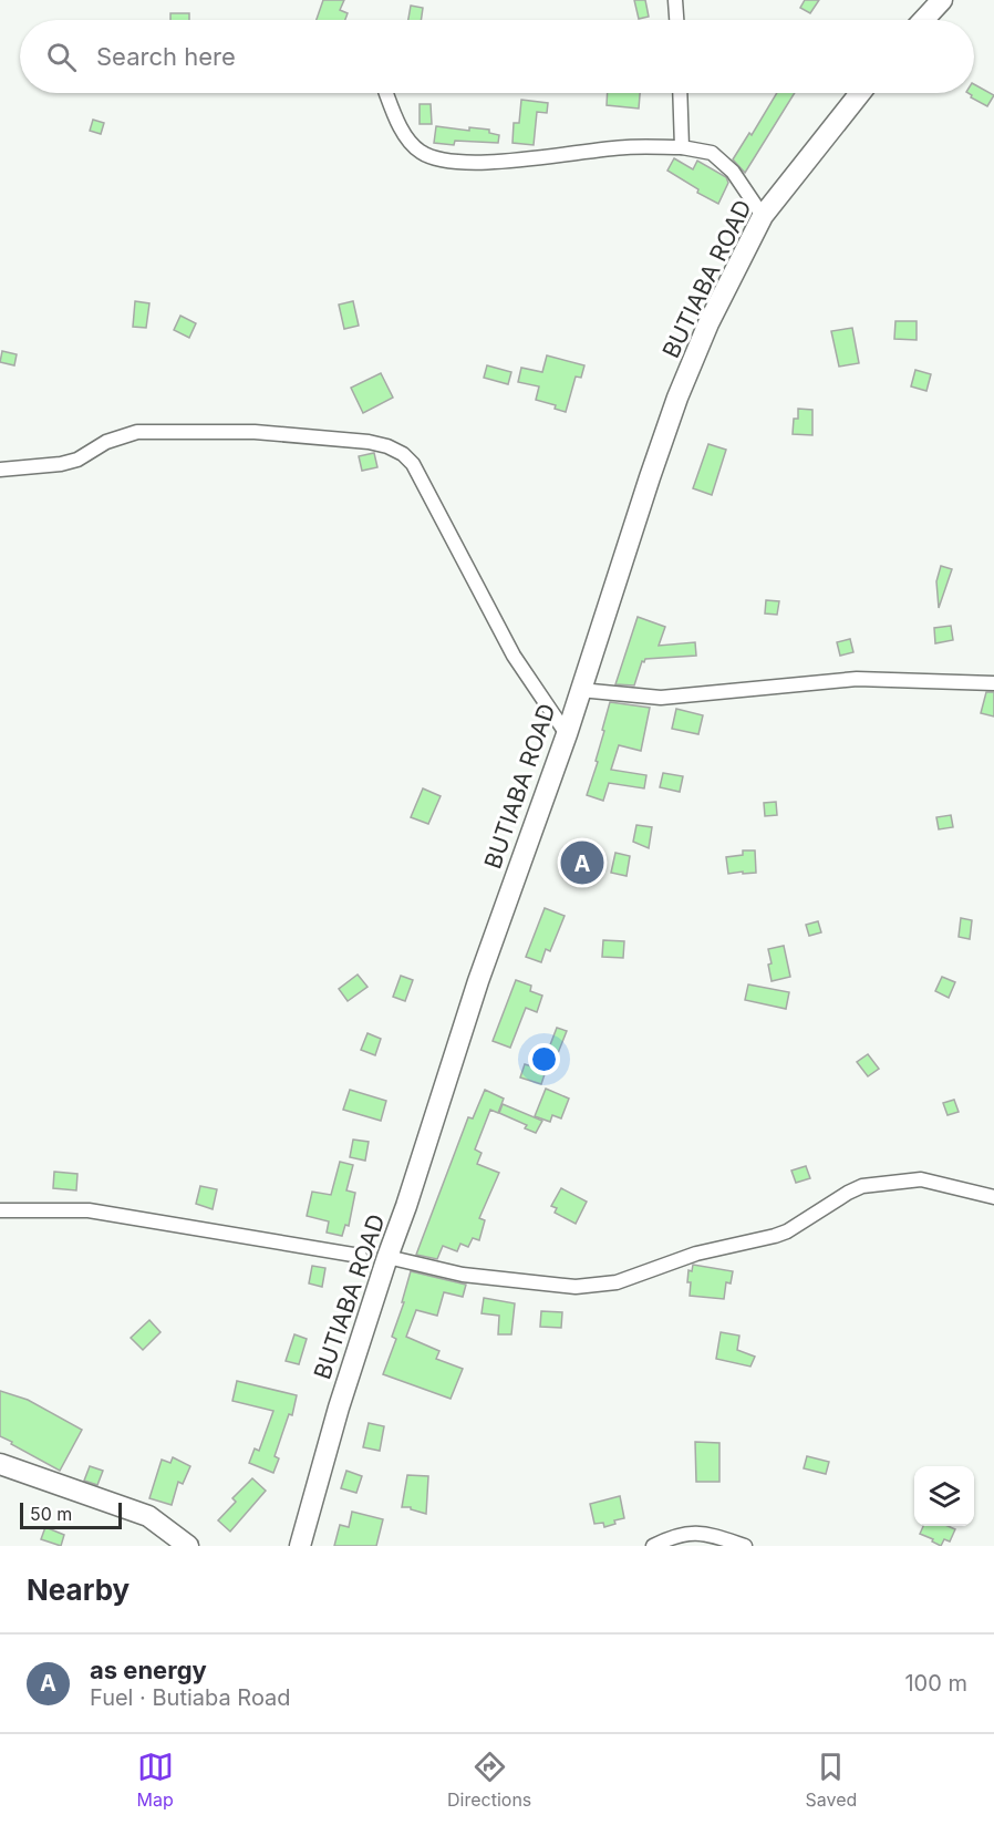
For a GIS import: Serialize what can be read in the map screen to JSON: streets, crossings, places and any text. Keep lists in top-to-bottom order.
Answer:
{
  "streets": {
    "main road": ["BUTIABA ROAD"]
  },
  "scale_bar": "50 m",
  "page": {
    "search": "Search here",
    "pins": "A",
    "scale": "50 m",
    "heading": "Nearby",
    "list": [
      {
        "mark": "A",
        "name": "as energy",
        "note": "Fuel · Butiaba Road",
        "value": "100 m"
      }
    ],
    "nav": ["Map", "Directions", "Saved"]
  }
}
